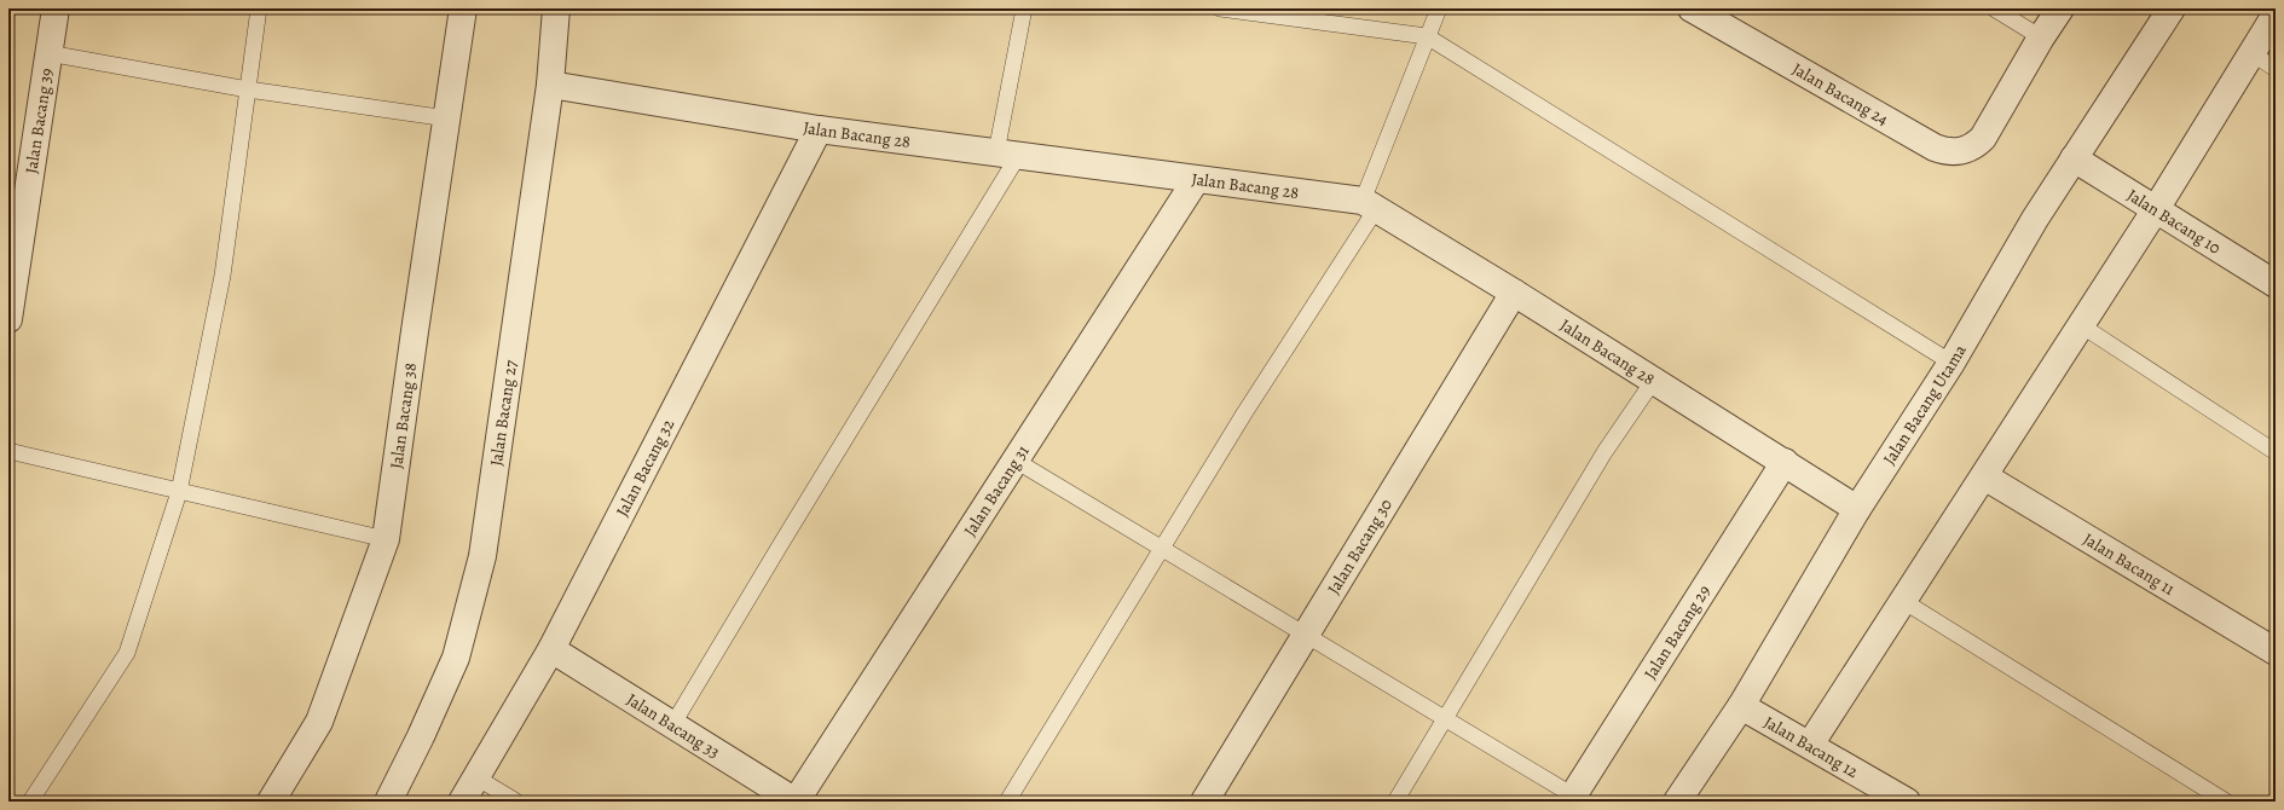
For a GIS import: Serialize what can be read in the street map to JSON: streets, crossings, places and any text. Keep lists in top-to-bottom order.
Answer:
{
  "streets": {
    "street": [
      "Jalan Bacang 24",
      "Jalan Bacang 39",
      "Jalan Bacang 28",
      "Jalan Bacang 10",
      "Jalan Bacang Utama",
      "Jalan Bacang 27",
      "Jalan Bacang 38",
      "Jalan Bacang 32",
      "Jalan Bacang 31",
      "Jalan Bacang 30",
      "Jalan Bacang 11",
      "Jalan Bacang 29",
      "Jalan Bacang 33",
      "Jalan Bacang 12"
    ]
  },
  "crossings": [
    ["Jalan Bacang 28", "Jalan Bacang Utama"],
    ["Jalan Bacang 28", "Jalan Bacang 27"],
    ["Jalan Bacang 28", "Jalan Bacang 32"],
    ["Jalan Bacang 28", "Jalan Bacang 31"],
    ["Jalan Bacang 28", "Jalan Bacang 30"],
    ["Jalan Bacang 28", "Jalan Bacang 29"],
    ["Jalan Bacang 10", "Jalan Bacang Utama"],
    ["Jalan Bacang Utama", "Jalan Bacang 12"],
    ["Jalan Bacang 32", "Jalan Bacang 33"],
    ["Jalan Bacang 31", "Jalan Bacang 33"]
  ]
}
